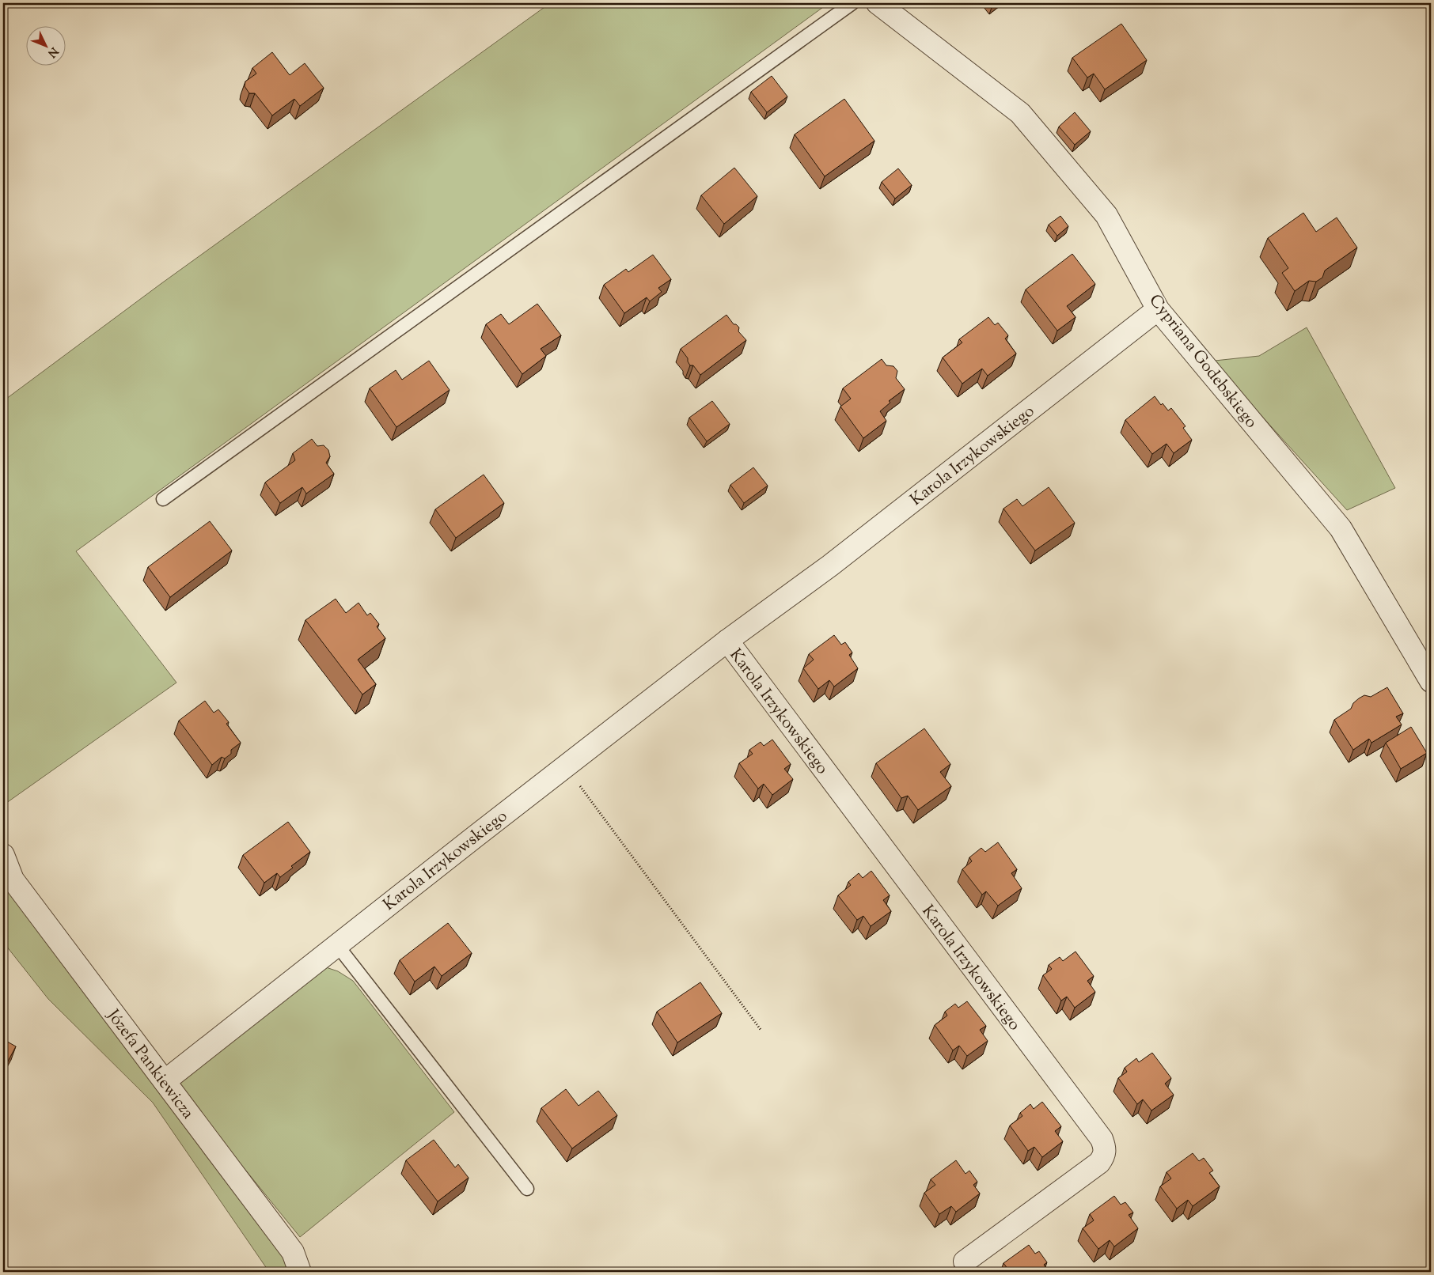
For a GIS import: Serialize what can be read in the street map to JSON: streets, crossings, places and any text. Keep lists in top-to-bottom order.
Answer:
{
  "streets": {
    "street": ["Cypriana Godebskiego", "Karola Irzykowskiego", "Józefa Pankiewicza"]
  },
  "crossings": [
    ["Cypriana Godebskiego", "Karola Irzykowskiego"],
    ["Karola Irzykowskiego", "Józefa Pankiewicza"]
  ],
  "north": "bottom right"
}
